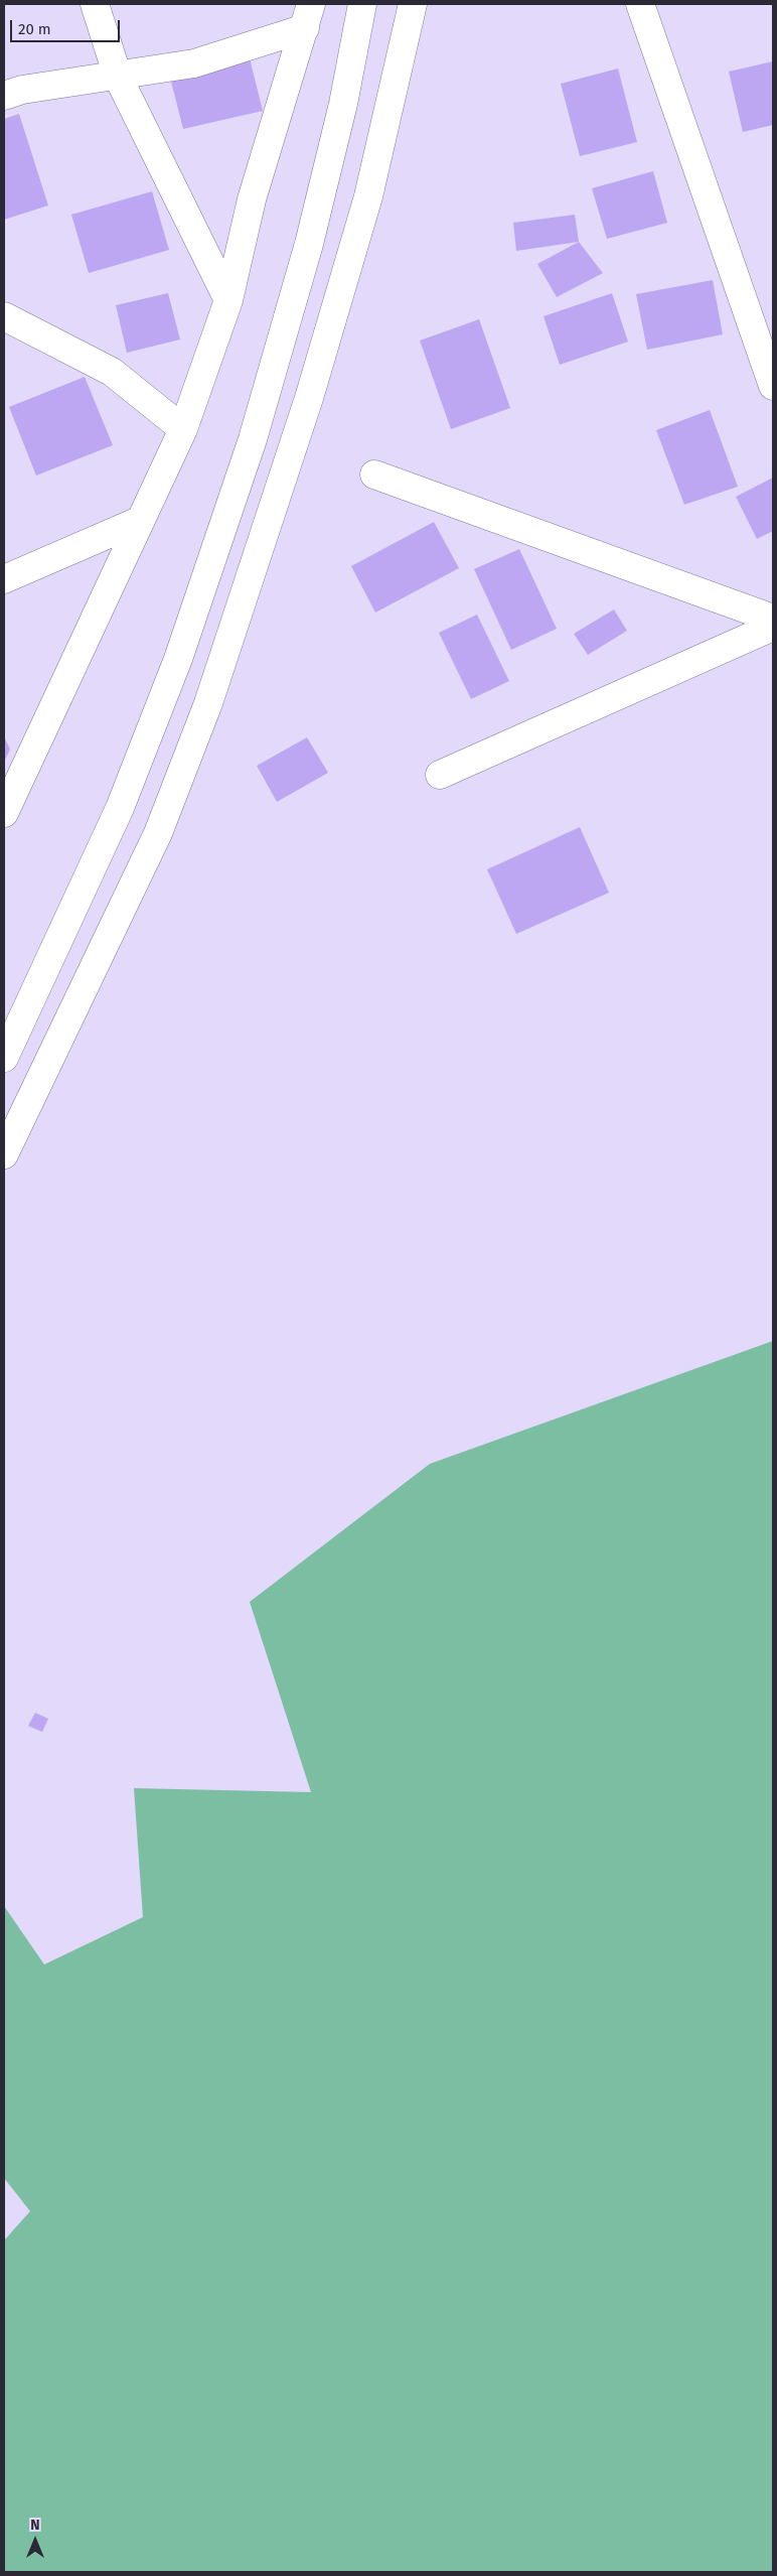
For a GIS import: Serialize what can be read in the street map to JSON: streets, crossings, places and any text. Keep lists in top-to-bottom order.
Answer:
{
  "scale_bar": "20 m",
  "north": "top"
}
